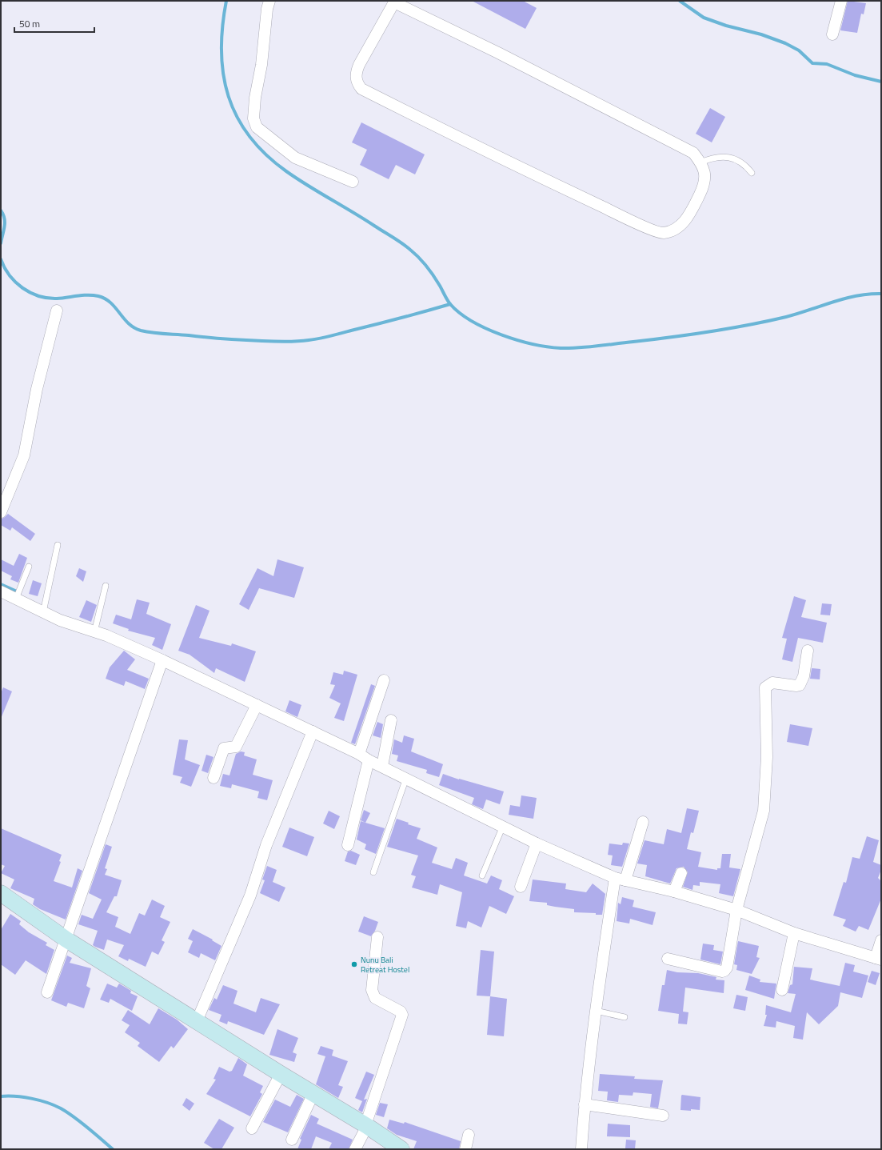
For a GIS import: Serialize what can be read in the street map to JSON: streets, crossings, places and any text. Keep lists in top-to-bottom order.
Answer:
{
  "places": ["Nunu Bali Retreat Hostel"],
  "scale_bar": "50 m"
}
